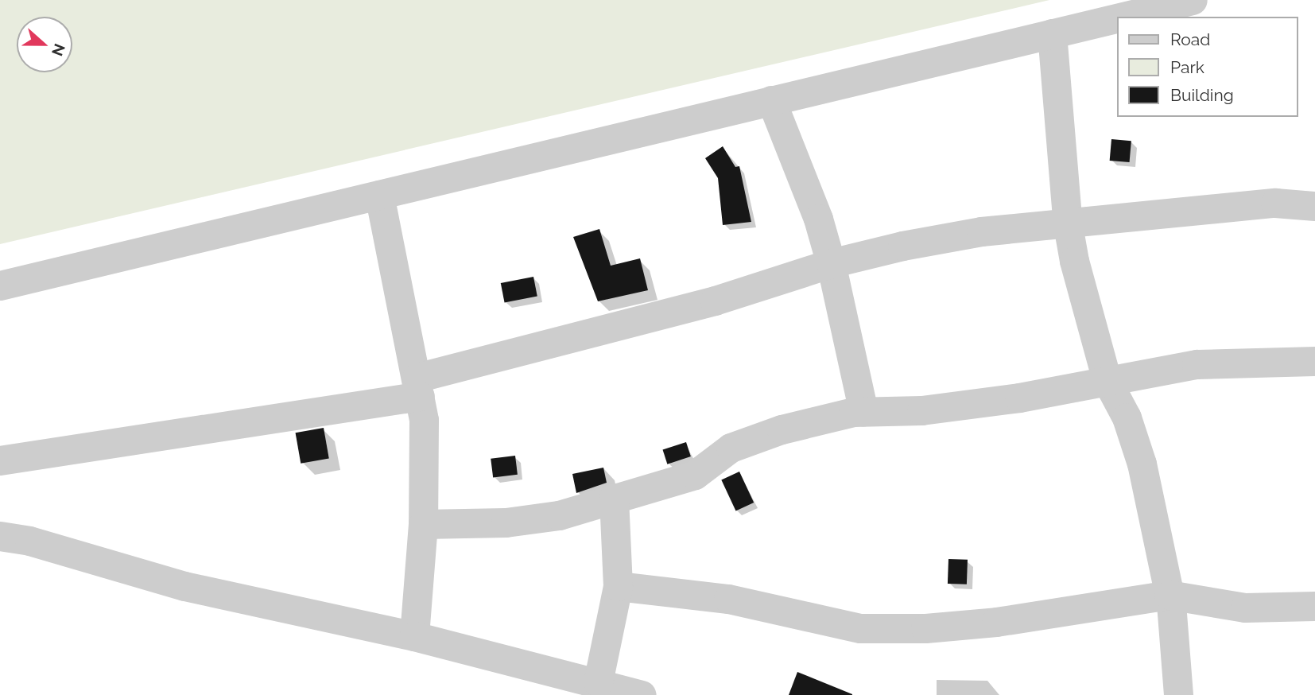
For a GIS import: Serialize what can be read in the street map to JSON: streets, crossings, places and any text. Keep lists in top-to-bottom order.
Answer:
{
  "legend": ["Road", "Park", "Building"],
  "north": "right"
}
